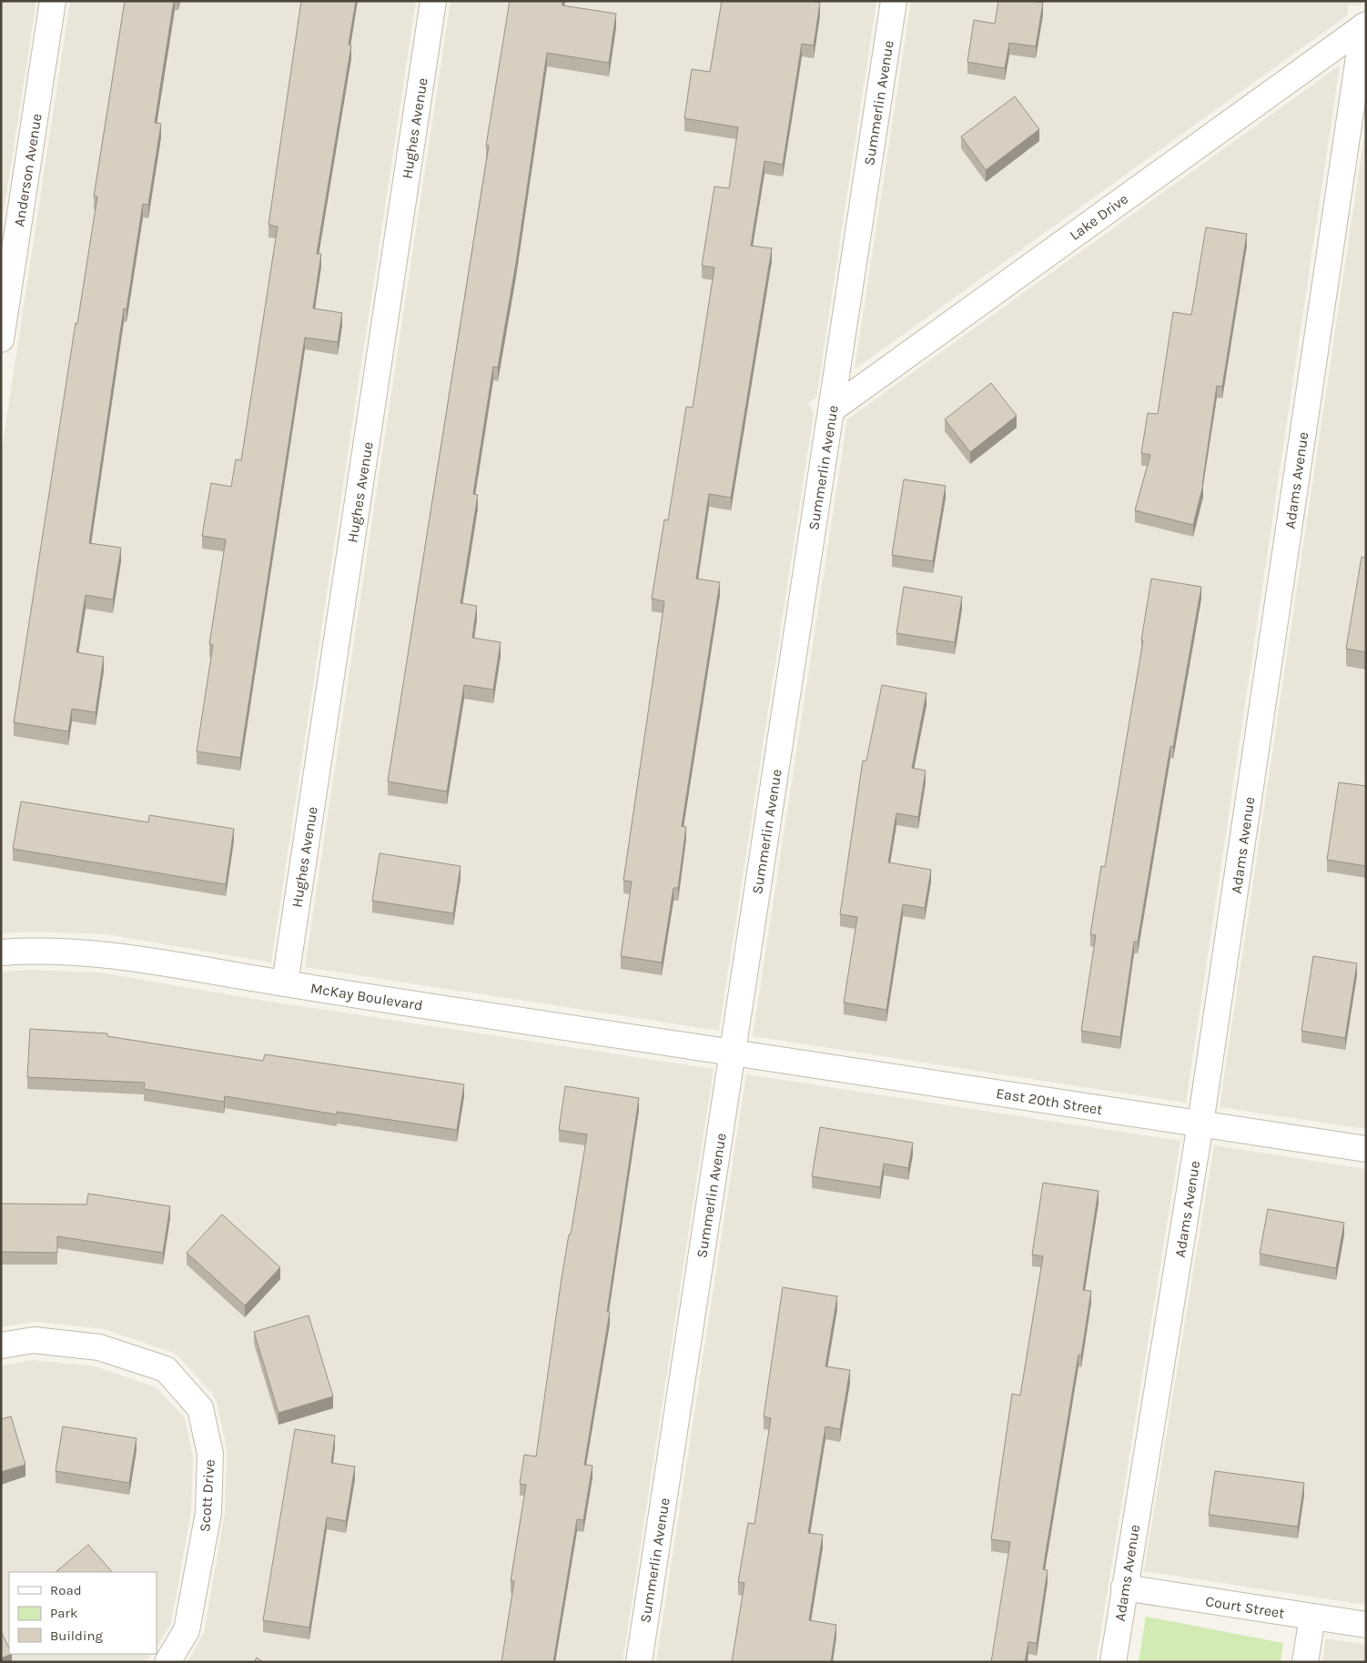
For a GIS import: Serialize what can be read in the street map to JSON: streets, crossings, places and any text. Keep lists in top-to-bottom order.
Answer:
{
  "streets": {
    "street": [
      "Summerlin Avenue",
      "Hughes Avenue",
      "Anderson Avenue",
      "Lake Drive",
      "Adams Avenue",
      "McKay Boulevard",
      "East 20th Street",
      "Scott Drive",
      "Court Street"
    ]
  },
  "crossings": [
    ["Summerlin Avenue", "Lake Drive"],
    ["Summerlin Avenue", "McKay Boulevard"],
    ["Summerlin Avenue", "East 20th Street"],
    ["Hughes Avenue", "McKay Boulevard"],
    ["Lake Drive", "Adams Avenue"],
    ["Adams Avenue", "East 20th Street"],
    ["Adams Avenue", "Court Street"],
    ["McKay Boulevard", "East 20th Street"]
  ],
  "legend": ["Road", "Park", "Building"]
}
